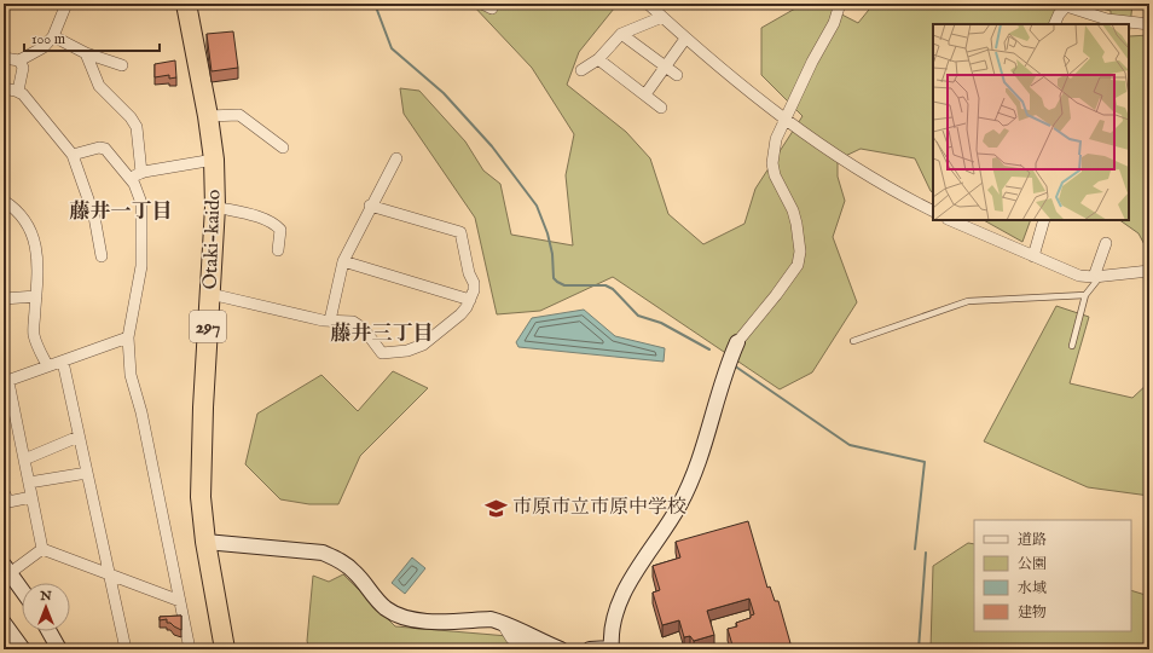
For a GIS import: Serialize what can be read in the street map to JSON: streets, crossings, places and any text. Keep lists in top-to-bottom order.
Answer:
{
  "streets": {
    "highway": ["Otaki-kaido", "297"]
  },
  "districts": ["藤井一丁目", "藤井三丁目"],
  "places": {
    "school or university": ["市原市立市原中学校"]
  },
  "legend": [
    "道路",
    "公園",
    "水域",
    "建物"
  ],
  "scale_bar": "100 m",
  "north": "top"
}
